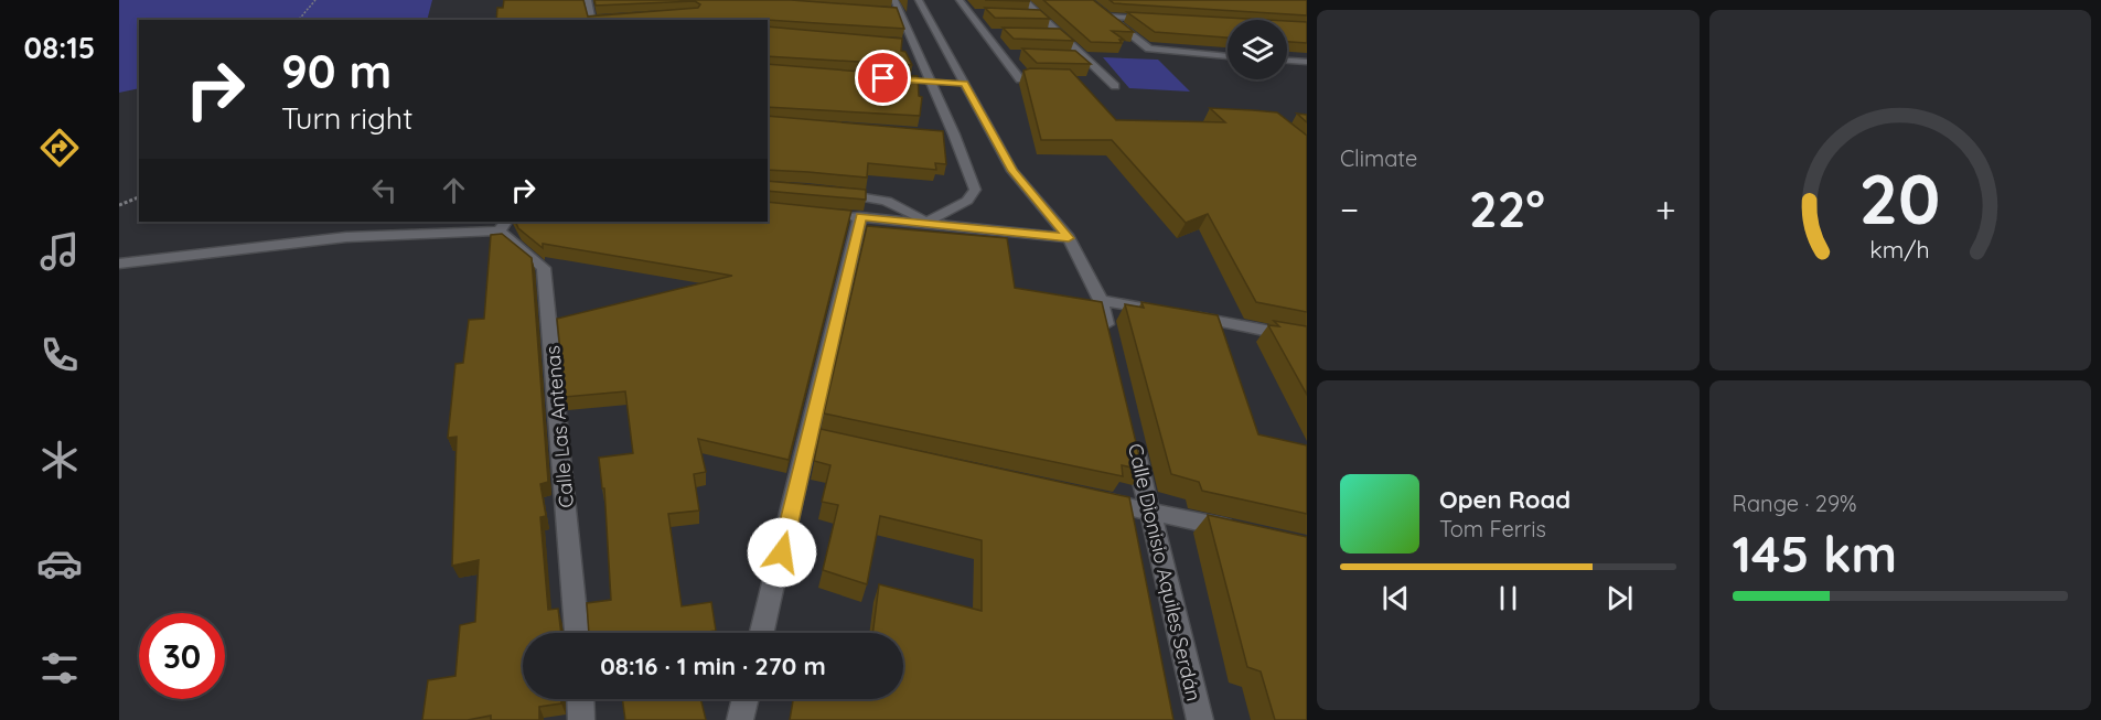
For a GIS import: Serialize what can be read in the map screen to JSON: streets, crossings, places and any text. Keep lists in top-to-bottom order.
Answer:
{
  "streets": {
    "street": ["Calle Las Antenas", "Calle Dionisio Aquiles Serdán"]
  },
  "page": {
    "tabs": "08:15",
    "tile": [
      "Climate",
      ["Range · 29%", "145 km"]
    ],
    "turn": ["90 m", "Turn right"],
    "heat": ["−", "22°", "+"],
    "song": ["Open Road", "Tom Ferris"],
    "limit": "30",
    "trip": "08:16 · 1 min · 270 m",
    "gauge": ["20", "km/h"]
  }
}
